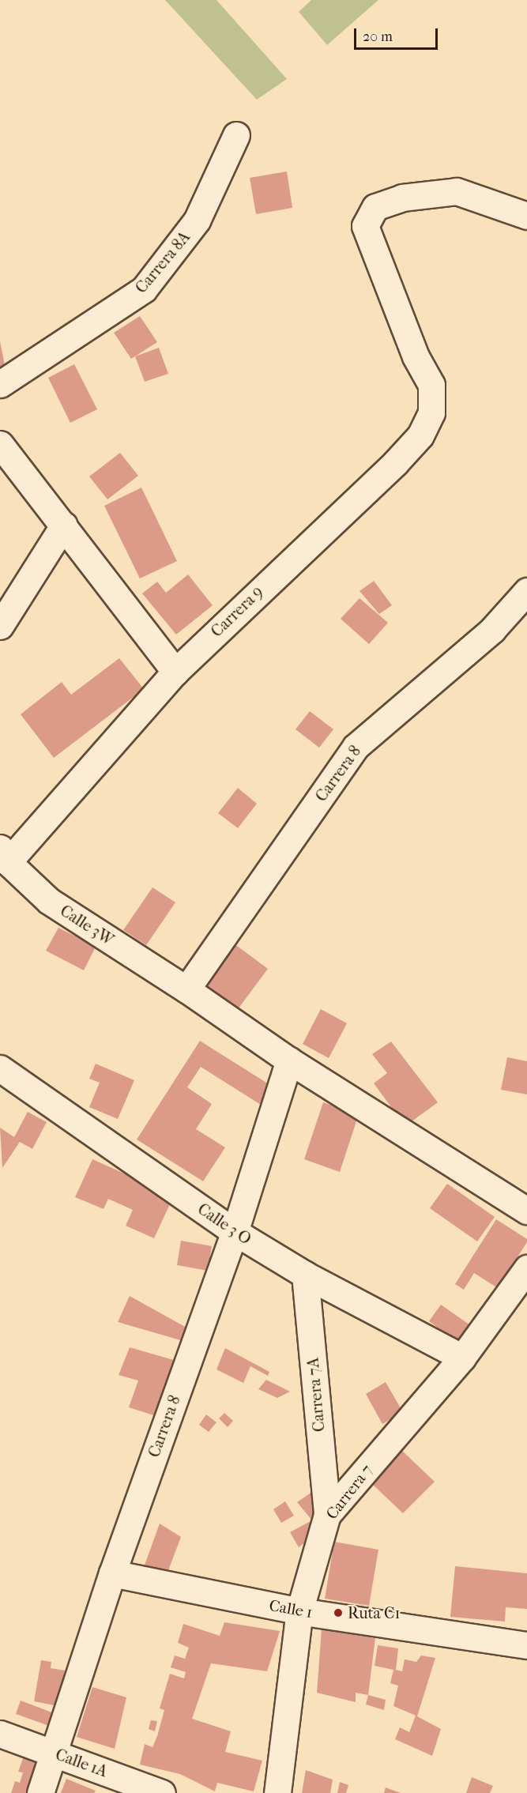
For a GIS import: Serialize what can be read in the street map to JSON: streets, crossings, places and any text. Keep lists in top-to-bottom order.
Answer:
{
  "streets": {
    "street": [
      "Carrera 8A",
      "Carrera 9",
      "Carrera 8",
      "Calle 3W",
      "Calle 3 O",
      "Carrera 7A",
      "Carrera 7",
      "Calle 1",
      "Calle 1A"
    ]
  },
  "crossings": [
    ["Carrera 9", "Calle 3W"],
    ["Carrera 8", "Calle 3W"],
    ["Carrera 8", "Calle 3 O"],
    ["Carrera 8", "Calle 1"],
    ["Carrera 8", "Calle 1A"],
    ["Calle 3 O", "Carrera 7A"],
    ["Calle 3 O", "Carrera 7"],
    ["Carrera 7A", "Carrera 7"],
    ["Carrera 7", "Calle 1"]
  ],
  "places": ["Ruta C1"],
  "scale_bar": "20 m"
}
